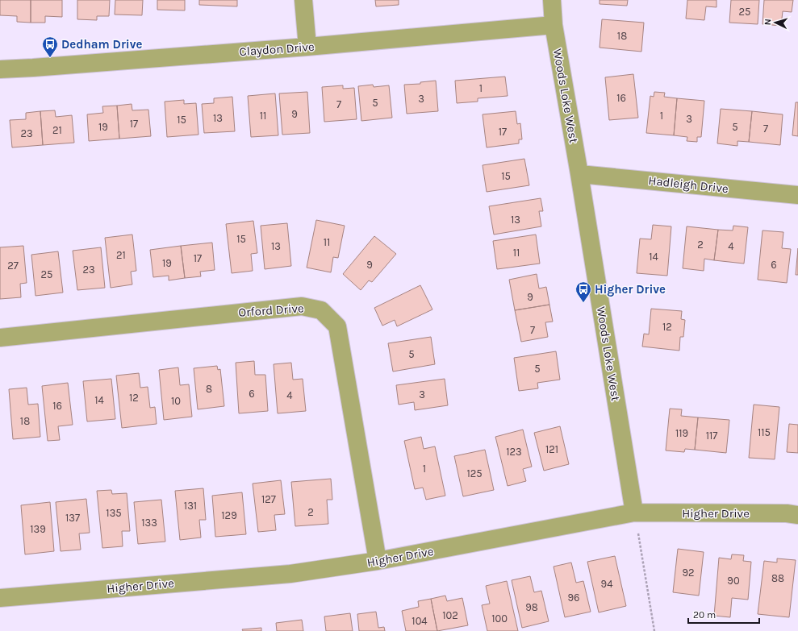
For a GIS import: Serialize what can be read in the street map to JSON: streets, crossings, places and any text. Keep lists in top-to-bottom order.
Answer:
{
  "streets": {
    "street": [
      "Claydon Drive",
      "Woods Loke West",
      "Hadleigh Drive",
      "Orford Drive",
      "Higher Drive"
    ]
  },
  "crossings": [
    ["Claydon Drive", "Woods Loke West"],
    ["Woods Loke West", "Hadleigh Drive"],
    ["Woods Loke West", "Higher Drive"],
    ["Orford Drive", "Higher Drive"]
  ],
  "places": {
    "bus stop": ["Dedham Drive", "Higher Drive"]
  },
  "house_numbers": [
    "25",
    "18",
    "1",
    "16",
    "3",
    "5",
    "7",
    "9",
    "11",
    "1",
    "13",
    "3",
    "15",
    "17",
    "19",
    "5",
    "7",
    "21",
    "17",
    "23",
    "15",
    "13",
    "15",
    "11",
    "2",
    "13",
    "4",
    "11",
    "21",
    "14",
    "17",
    "19",
    "9",
    "6",
    "27",
    "23",
    "25",
    "9",
    "12",
    "7",
    "5",
    "5",
    "8",
    "6",
    "3",
    "4",
    "12",
    "14",
    "10",
    "16",
    "18",
    "115",
    "119",
    "117",
    "121",
    "123",
    "1",
    "125",
    "127",
    "131",
    "2",
    "135",
    "129",
    "137",
    "133",
    "139",
    "92",
    "88",
    "90",
    "94",
    "96",
    "98",
    "102",
    "100",
    "104"
  ],
  "scale_bar": "20 m",
  "north": "left"
}
